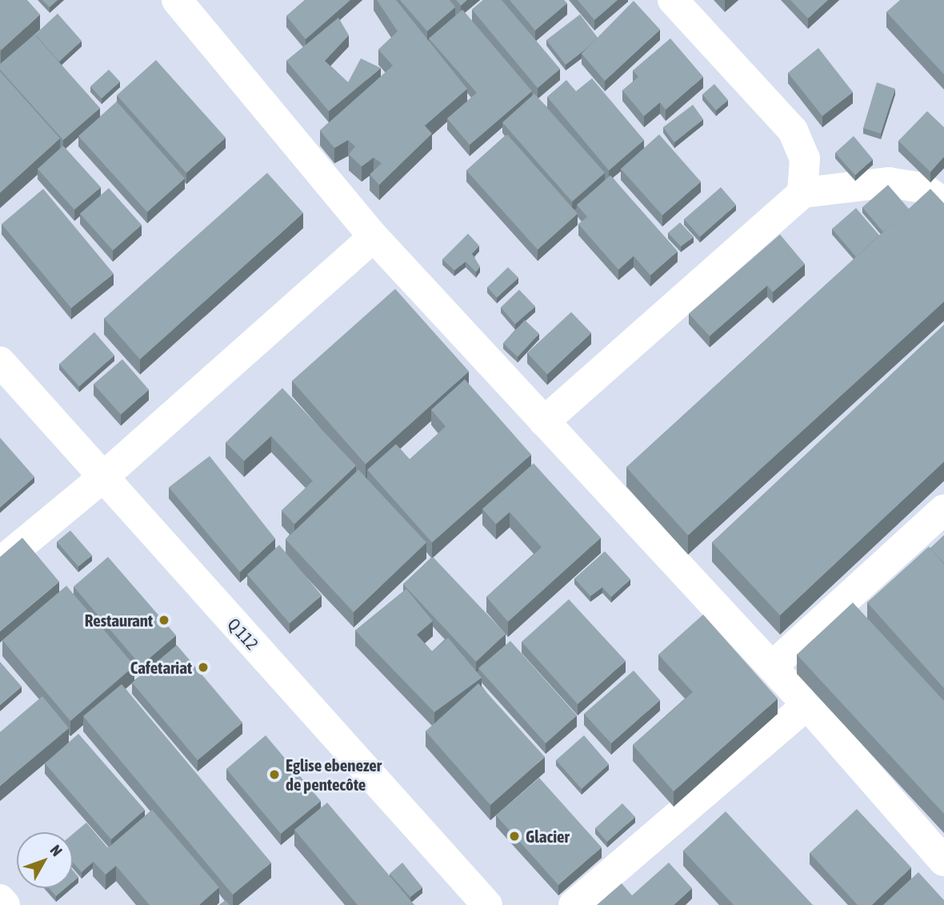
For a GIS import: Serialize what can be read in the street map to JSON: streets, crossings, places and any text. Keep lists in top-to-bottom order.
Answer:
{
  "streets": {
    "street": ["Q 112"]
  },
  "places": [
    "Restaurant",
    "Cafetariat",
    "Eglise ebenezer de pentecôte",
    "Glacier"
  ],
  "north": "top right"
}
